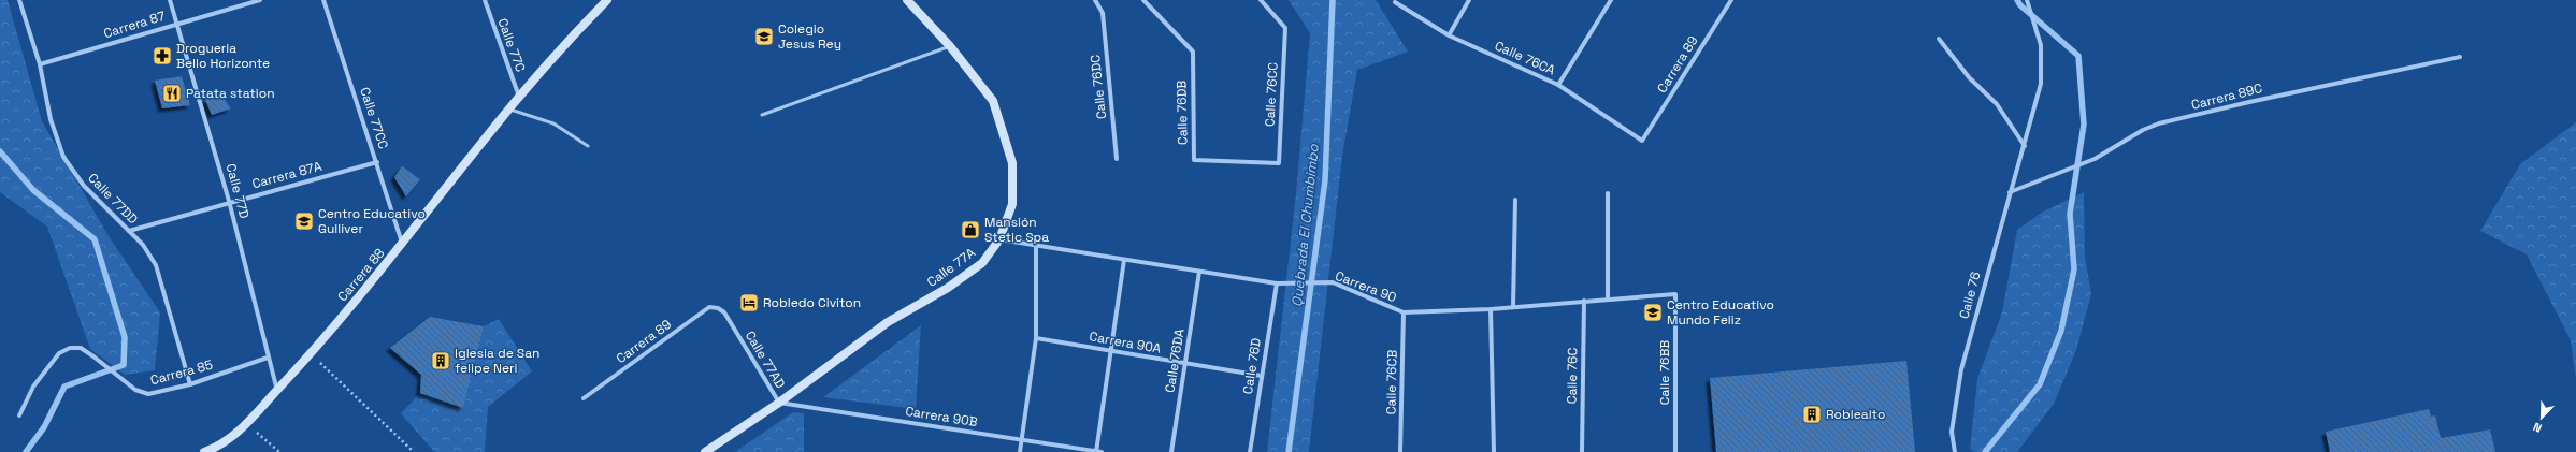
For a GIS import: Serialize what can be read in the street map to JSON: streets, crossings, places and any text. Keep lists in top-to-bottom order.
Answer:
{
  "streets": {
    "street": [
      "Carrera 87",
      "Calle 77C",
      "Calle 76CA",
      "Carrera 89",
      "Calle 76DC",
      "Calle 76CC",
      "Carrera 89C",
      "Calle 76DB",
      "Calle 77CC",
      "Carrera 87A",
      "Calle 77D",
      "Calle 77DD",
      "Calle 77A",
      "Carrera 88",
      "Carrera 90",
      "Calle 76",
      "Carrera 90A",
      "Calle 77AD",
      "Calle 76DA",
      "Calle 76D",
      "Carrera 85",
      "Calle 76BB",
      "Calle 76C",
      "Calle 76CB",
      "Carrera 90B"
    ]
  },
  "crossings": [
    ["Carrera 87", "Calle 77D"],
    ["Carrera 87", "Calle 77DD"],
    ["Calle 77C", "Carrera 88"],
    ["Calle 76CA", "Carrera 89"],
    ["Carrera 89", "Calle 77AD"],
    ["Calle 76CC", "Calle 76DB"],
    ["Carrera 89C", "Calle 76"],
    ["Calle 77CC", "Carrera 87A"],
    ["Calle 77CC", "Carrera 88"],
    ["Carrera 87A", "Calle 77D"],
    ["Carrera 87A", "Calle 77DD"],
    ["Calle 77D", "Carrera 88"],
    ["Calle 77D", "Carrera 85"],
    ["Calle 77DD", "Carrera 85"],
    ["Calle 77A", "Carrera 90"],
    ["Calle 77A", "Calle 77AD"],
    ["Calle 77A", "Carrera 90B"],
    ["Carrera 90", "Calle 76DA"],
    ["Carrera 90", "Calle 76D"],
    ["Carrera 90", "Calle 76BB"],
    ["Carrera 90", "Calle 76C"],
    ["Carrera 90", "Calle 76CB"],
    ["Carrera 90A", "Calle 76DA"],
    ["Carrera 90A", "Calle 76D"],
    ["Calle 77AD", "Carrera 90B"]
  ],
  "water": ["Quebrada El Chumbimbo"],
  "places": {
    "school or university": ["Colegio Jesus Rey", "Centro Educativo Gulliver", "Centro Educativo Mundo Feliz"],
    "pharmacy": ["Drogueria Bello Horizonte"],
    "restaurant": ["Patata station"],
    "shop": ["Mansión Stetic Spa"],
    "hotel": ["Robledo Civiton"],
    "building": ["Iglesia de San felipe Neri", "Roblealto"]
  },
  "north": "bottom left"
}
